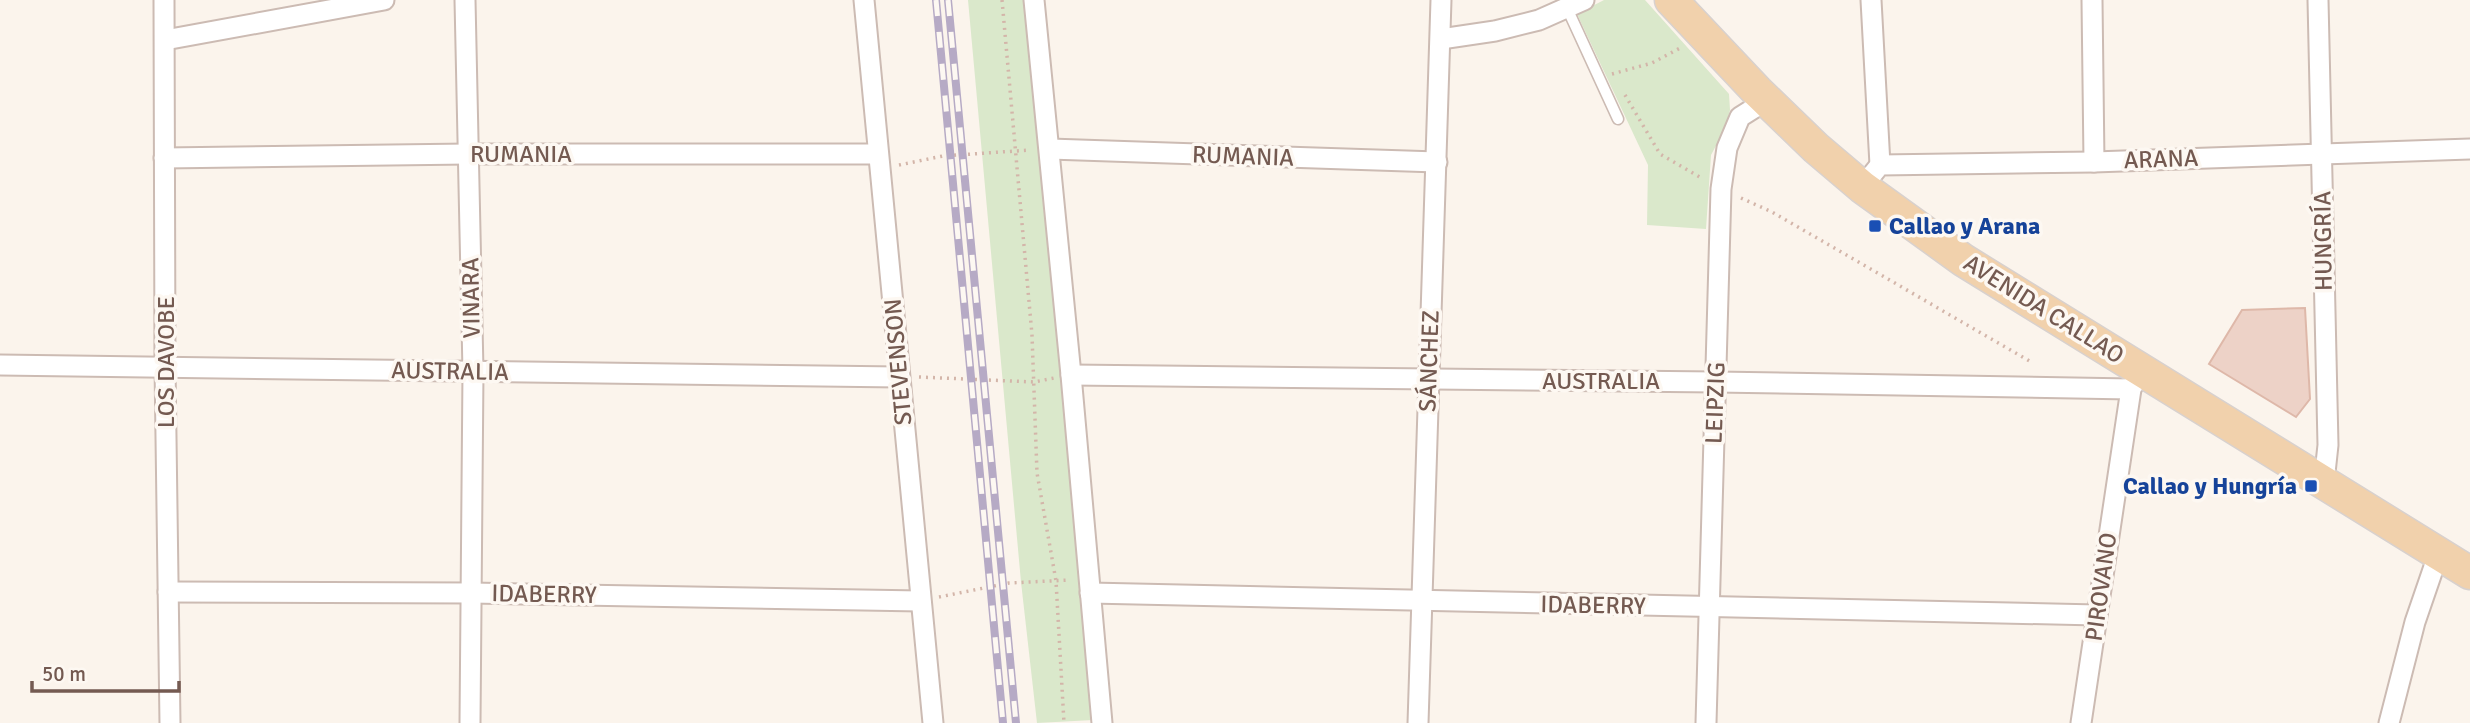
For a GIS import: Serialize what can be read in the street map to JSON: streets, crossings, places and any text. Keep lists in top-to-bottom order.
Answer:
{
  "streets": {
    "main road": ["AVENIDA CALLAO"],
    "street": [
      "RUMANIA",
      "ARANA",
      "HUNGRÍA",
      "VINARA",
      "SÁNCHEZ",
      "LOS DAVOBE",
      "STEVENSON",
      "AUSTRALIA",
      "LEIPZIG",
      "PIROVANO",
      "IDABERRY"
    ]
  },
  "crossings": [
    ["RUMANIA", "VINARA"],
    ["RUMANIA", "SÁNCHEZ"],
    ["RUMANIA", "LOS DAVOBE"],
    ["RUMANIA", "STEVENSON"],
    ["ARANA", "HUNGRÍA"],
    ["ARANA", "AVENIDA CALLAO"],
    ["HUNGRÍA", "AVENIDA CALLAO"],
    ["VINARA", "AUSTRALIA"],
    ["VINARA", "IDABERRY"],
    ["AVENIDA CALLAO", "AUSTRALIA"],
    ["AVENIDA CALLAO", "LEIPZIG"],
    ["AVENIDA CALLAO", "PIROVANO"],
    ["SÁNCHEZ", "AUSTRALIA"],
    ["SÁNCHEZ", "IDABERRY"],
    ["LOS DAVOBE", "AUSTRALIA"],
    ["LOS DAVOBE", "IDABERRY"],
    ["STEVENSON", "AUSTRALIA"],
    ["STEVENSON", "IDABERRY"],
    ["AUSTRALIA", "LEIPZIG"],
    ["AUSTRALIA", "PIROVANO"],
    ["LEIPZIG", "IDABERRY"],
    ["PIROVANO", "IDABERRY"]
  ],
  "places": {
    "transit": ["Callao y Arana", "Callao y Hungría"]
  },
  "scale_bar": "50 m"
}
